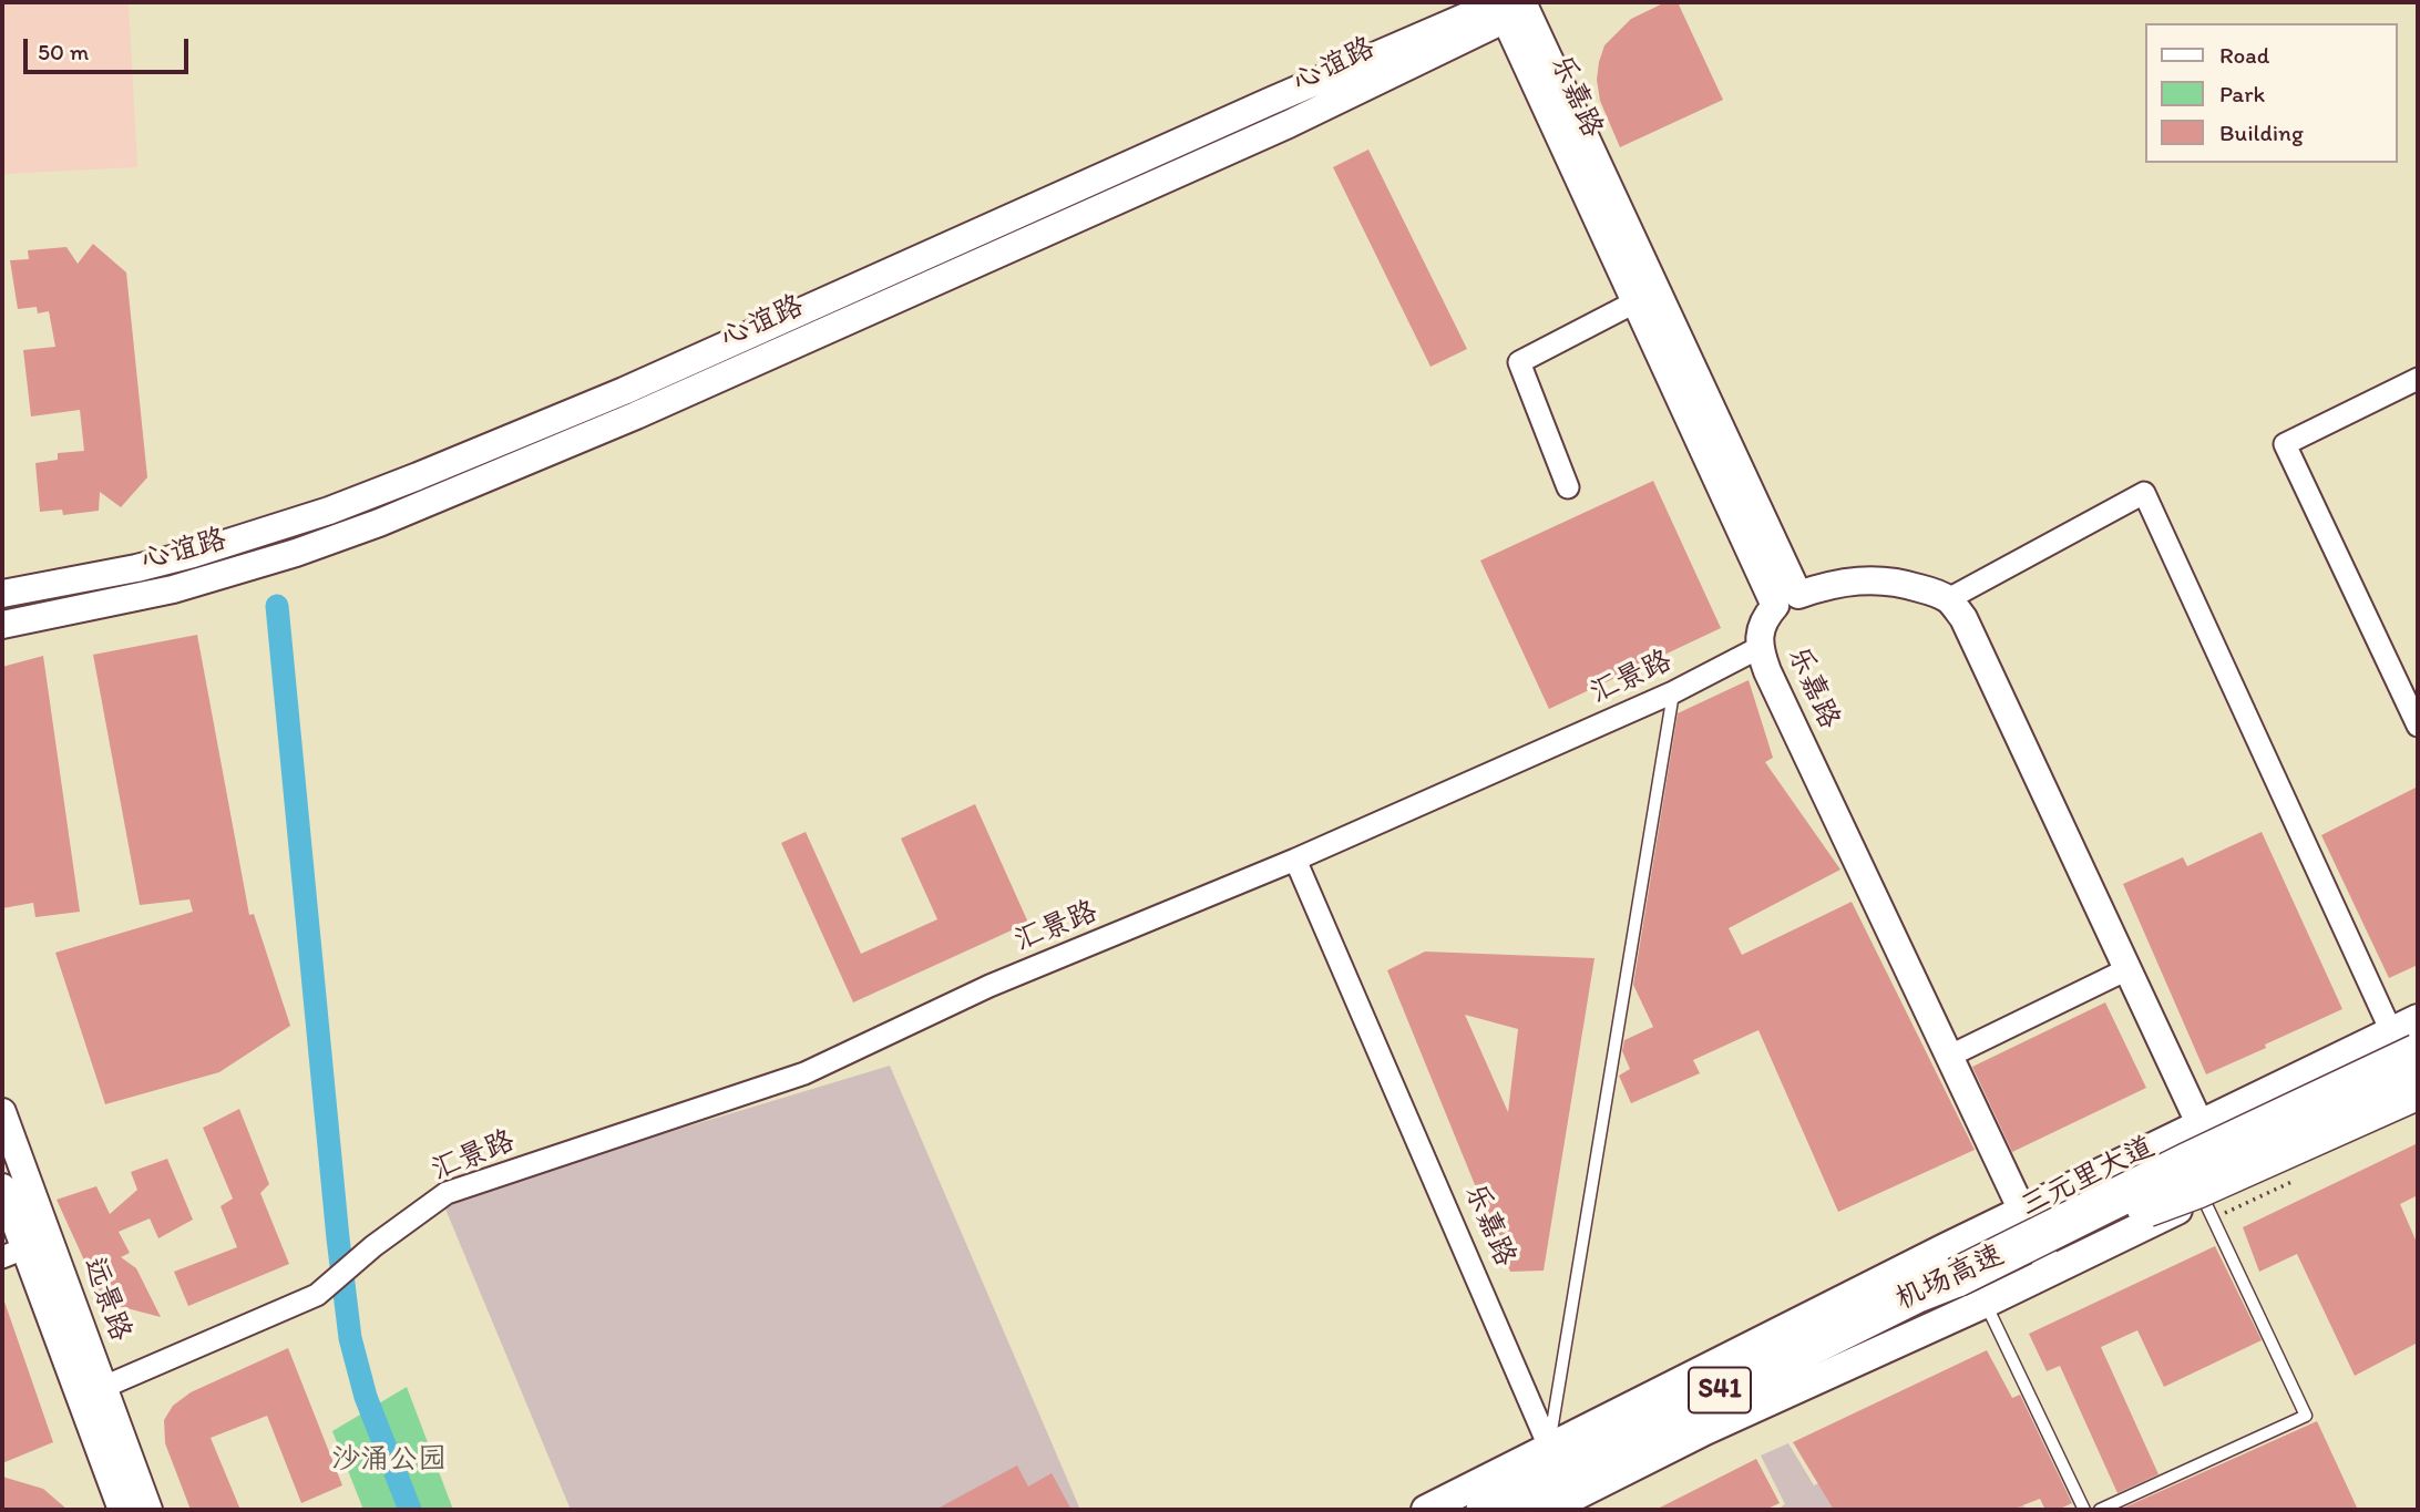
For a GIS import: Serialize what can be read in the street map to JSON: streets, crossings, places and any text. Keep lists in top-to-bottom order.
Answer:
{
  "streets": {
    "highway": ["机场高速", "S41"],
    "main road": ["三元里大道"],
    "street": [
      "心谊路",
      "乐嘉路",
      "汇景路",
      "远景路"
    ]
  },
  "crossings": [
    ["心谊路", "乐嘉路"],
    ["乐嘉路", "汇景路"],
    ["乐嘉路", "三元里大道"],
    ["汇景路", "远景路"],
    ["三元里大道", "机场高速"]
  ],
  "parks": ["沙涌公园"],
  "legend": ["Road", "Park", "Building"],
  "scale_bar": "50 m"
}
